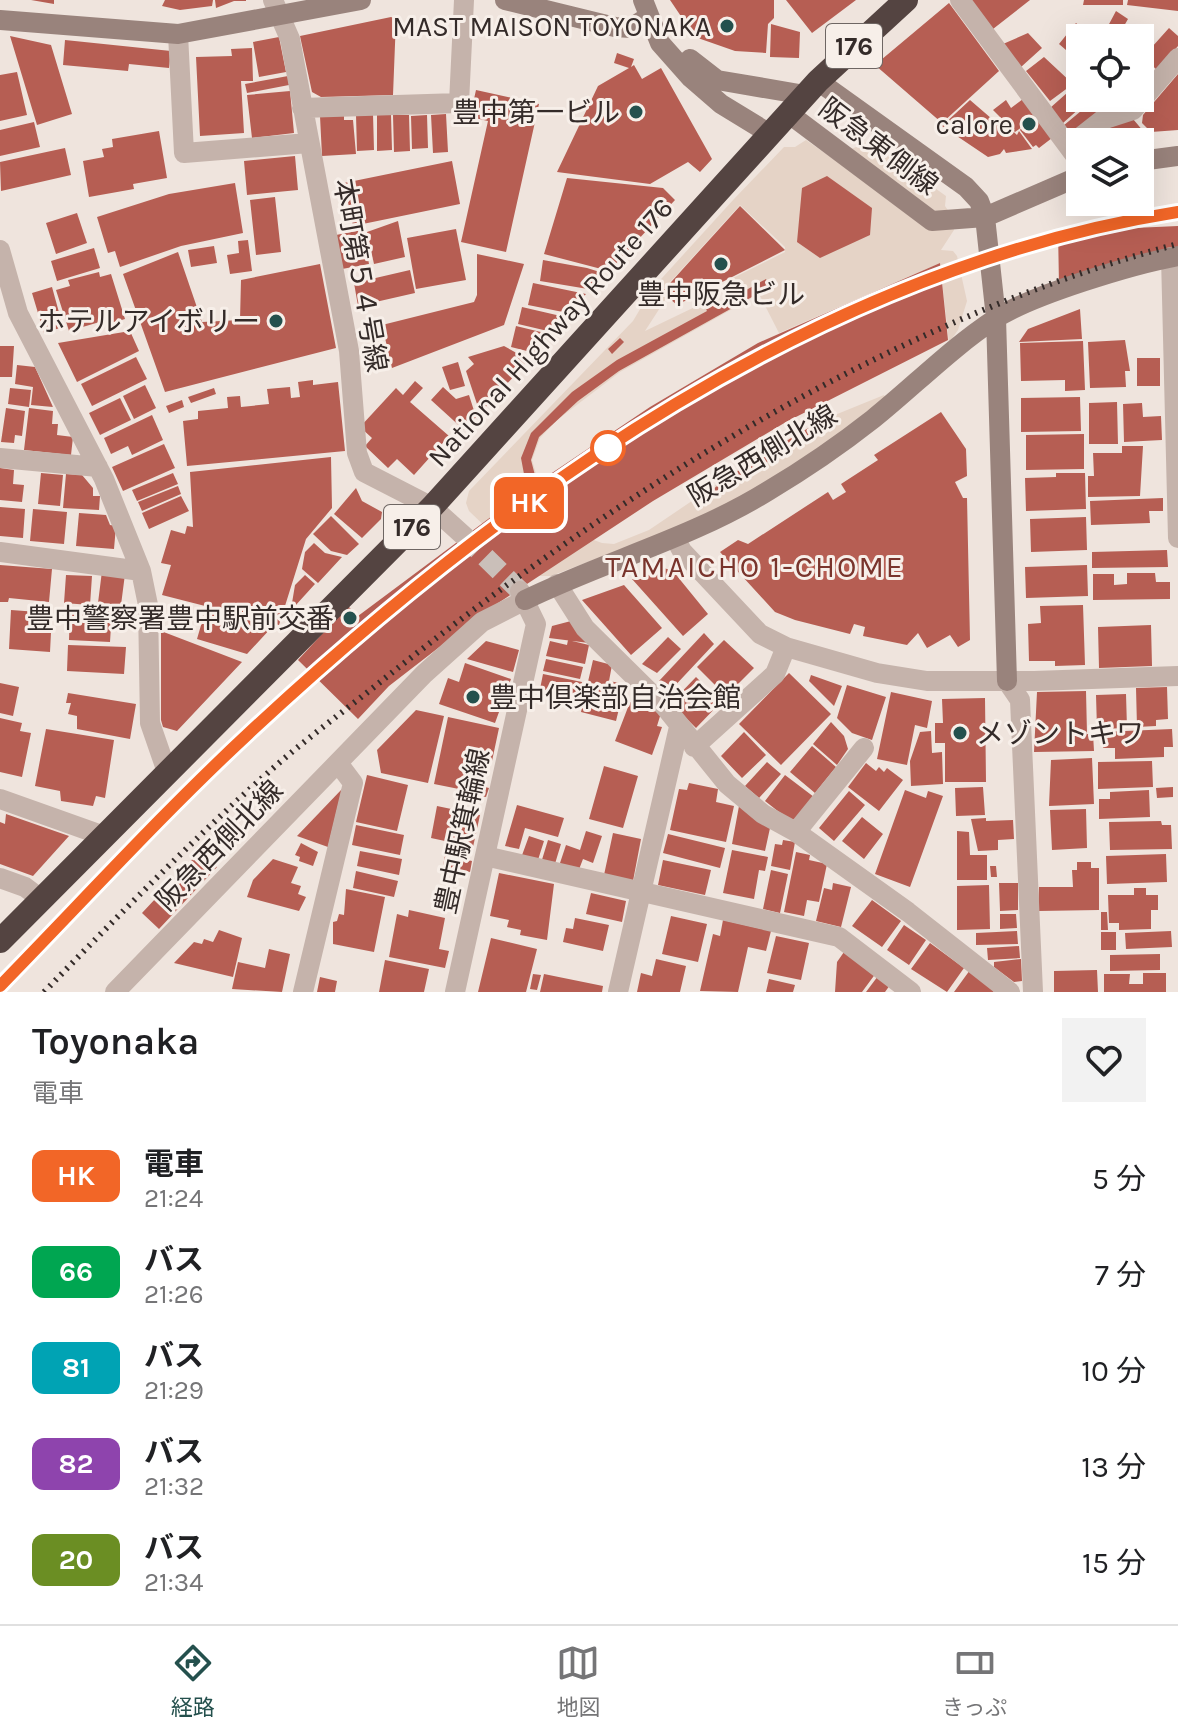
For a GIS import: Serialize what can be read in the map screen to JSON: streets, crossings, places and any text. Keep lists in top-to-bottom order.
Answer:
{
  "streets": {
    "highway": ["176", "National Highway Route 176"],
    "street": [
      "阪急東側線",
      "本町第５４号線",
      "阪急西側北線",
      "豊中駅箕輪線"
    ]
  },
  "crossings": [
    ["阪急東側線", "National Highway Route 176"],
    ["本町第５４号線", "National Highway Route 176"],
    ["阪急西側北線", "豊中駅箕輪線"]
  ],
  "districts": ["TAMAICHO 1-CHOME"],
  "places": [
    "MAST MAISON TOYONAKA",
    "豊中第一ビル",
    "calore",
    "豊中阪急ビル",
    "ホテルアイボリー",
    "豊中警察署豊中駅前交番",
    "豊中倶楽部自治会館",
    "メゾントキワ"
  ],
  "page": {
    "on_map": "HK",
    "heading": ["Toyonaka", "電車"],
    "list": [
      {
        "mark": "HK",
        "name": "電車",
        "note": "21:24",
        "value": "5 分"
      },
      {
        "mark": "66",
        "name": "バス",
        "note": "21:26",
        "value": "7 分"
      },
      {
        "mark": "81",
        "name": "バス",
        "note": "21:29",
        "value": "10 分"
      },
      {
        "mark": "82",
        "name": "バス",
        "note": "21:32",
        "value": "13 分"
      },
      {
        "mark": "20",
        "name": "バス",
        "note": "21:34",
        "value": "15 分"
      }
    ],
    "tabs": ["経路", "地図", "きっぷ"]
  }
}
